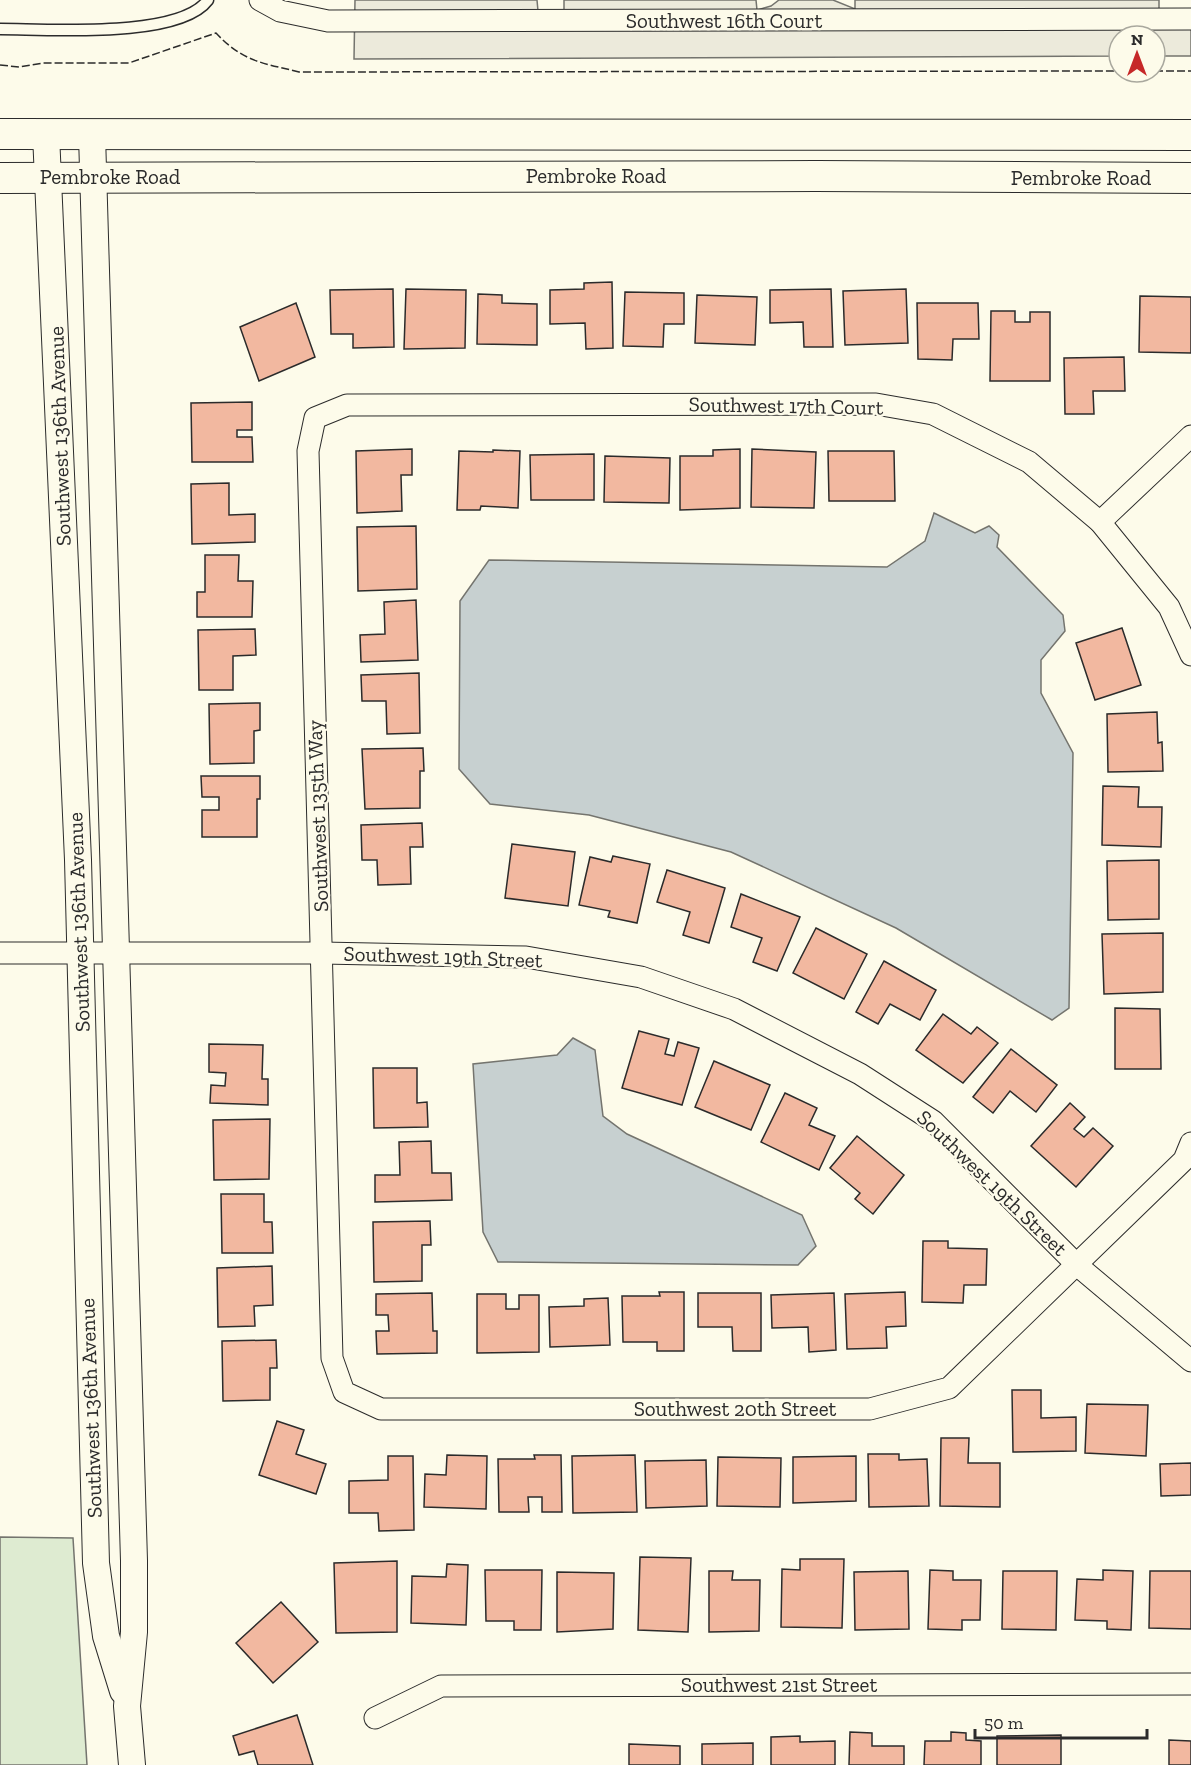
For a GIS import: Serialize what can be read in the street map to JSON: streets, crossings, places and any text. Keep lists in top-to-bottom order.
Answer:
{
  "streets": {
    "main road": ["Pembroke Road"],
    "street": [
      "Southwest 16th Court",
      "Southwest 17th Court",
      "Southwest 136th Avenue",
      "Southwest 135th Way",
      "Southwest 19th Street",
      "Southwest 20th Street",
      "Southwest 21st Street"
    ]
  },
  "crossings": [
    ["Pembroke Road", "Southwest 136th Avenue"],
    ["Southwest 17th Court", "Southwest 135th Way"],
    ["Southwest 136th Avenue", "Southwest 19th Street"],
    ["Southwest 135th Way", "Southwest 19th Street"],
    ["Southwest 135th Way", "Southwest 20th Street"],
    ["Southwest 19th Street", "Southwest 20th Street"]
  ],
  "scale_bar": "50 m",
  "north": "top"
}
